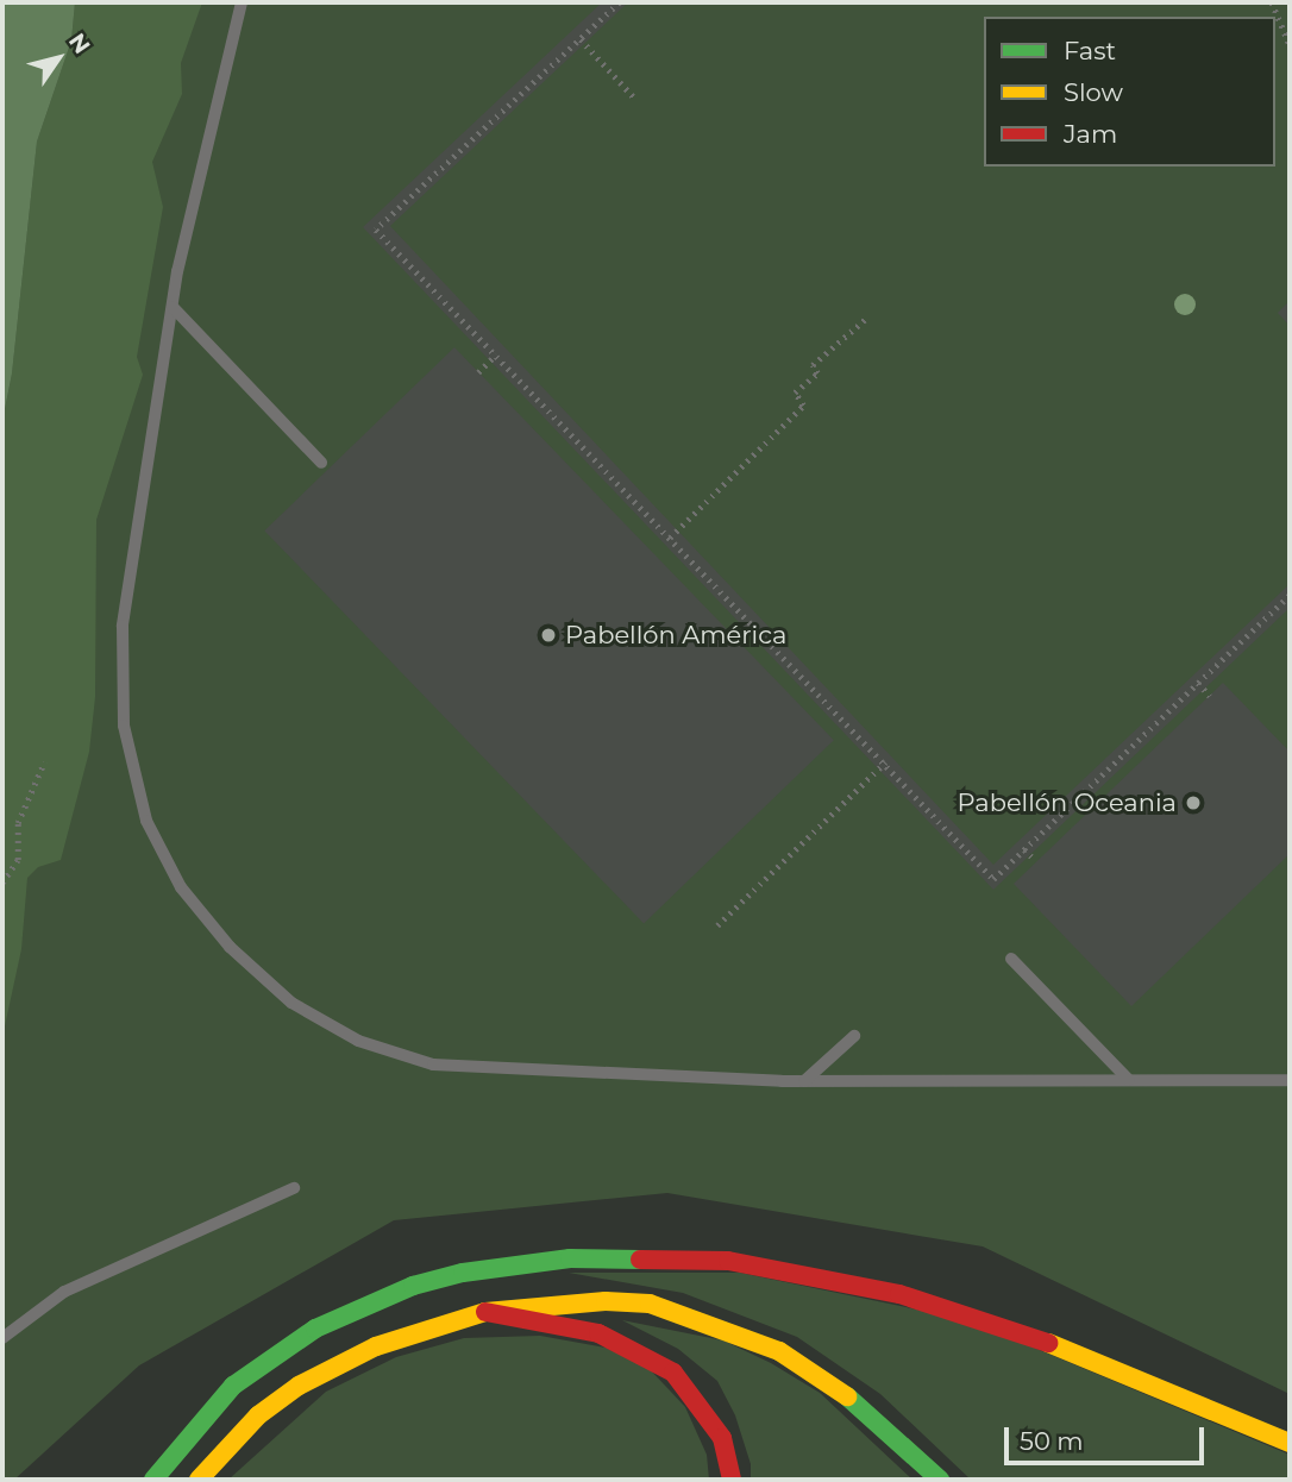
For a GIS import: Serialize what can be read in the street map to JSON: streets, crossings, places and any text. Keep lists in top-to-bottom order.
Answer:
{
  "places": ["Pabellón América", "Pabellón Oceania"],
  "legend": ["Fast", "Slow", "Jam"],
  "scale_bar": "50 m",
  "north": "top right"
}
